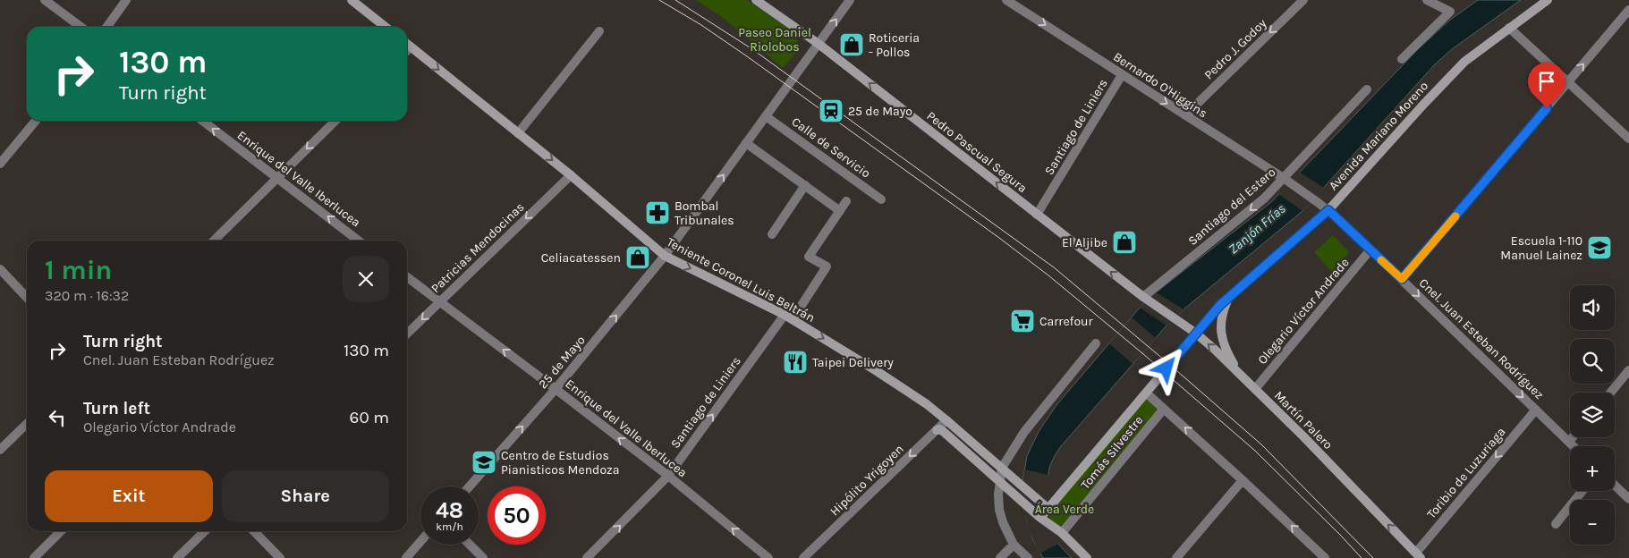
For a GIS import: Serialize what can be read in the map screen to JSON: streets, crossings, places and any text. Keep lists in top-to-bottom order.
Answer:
{
  "streets": {
    "main road": [
      "Avenida Mariano Moreno",
      "Pedro Pascual Segura",
      "Teniente Coronel Luis Beltrán",
      "Martín Palero"
    ],
    "street": [
      "Pedro J. Godoy",
      "Bernardo O'Higgins",
      "Santiago de Liniers",
      "Calle de Servicio",
      "Enrique del Valle Iberlucea",
      "Santiago del Estero",
      "Patricias Mendocinas",
      "Olegario Víctor Andrade",
      "Cnel. Juan Esteban Rodríguez",
      "25 de Mayo",
      "Tomás Silvestre",
      "Toribio de Luzuriaga",
      "Hipólito Yrigoyen"
    ]
  },
  "crossings": [
    ["Pedro J. Godoy", "Bernardo O'Higgins"],
    ["Bernardo O'Higgins", "Santiago de Liniers"],
    ["Bernardo O'Higgins", "Santiago del Estero"],
    ["Bernardo O'Higgins", "Cnel. Juan Esteban Rodríguez"],
    ["Santiago de Liniers", "Pedro Pascual Segura"],
    ["Santiago de Liniers", "Enrique del Valle Iberlucea"],
    ["Santiago de Liniers", "Teniente Coronel Luis Beltrán"],
    ["Avenida Mariano Moreno", "Teniente Coronel Luis Beltrán"],
    ["Avenida Mariano Moreno", "Cnel. Juan Esteban Rodríguez"],
    ["Avenida Mariano Moreno", "Martín Palero"],
    ["Calle de Servicio", "25 de Mayo"],
    ["Pedro Pascual Segura", "Santiago del Estero"],
    ["Pedro Pascual Segura", "25 de Mayo"],
    ["Pedro Pascual Segura", "Martín Palero"],
    ["Enrique del Valle Iberlucea", "Patricias Mendocinas"],
    ["Enrique del Valle Iberlucea", "25 de Mayo"],
    ["Patricias Mendocinas", "Teniente Coronel Luis Beltrán"],
    ["Teniente Coronel Luis Beltrán", "25 de Mayo"],
    ["Teniente Coronel Luis Beltrán", "Hipólito Yrigoyen"],
    ["Olegario Víctor Andrade", "Cnel. Juan Esteban Rodríguez"],
    ["Olegario Víctor Andrade", "Martín Palero"],
    ["Cnel. Juan Esteban Rodríguez", "Toribio de Luzuriaga"],
    ["Martín Palero", "Toribio de Luzuriaga"]
  ],
  "one_way": [
    "Pedro J. Godoy",
    "Bernardo O'Higgins",
    "Santiago de Liniers",
    "Pedro Pascual Segura",
    "Enrique del Valle Iberlucea",
    "Santiago del Estero",
    "Patricias Mendocinas",
    "Teniente Coronel Luis Beltrán",
    "Cnel. Juan Esteban Rodríguez",
    "25 de Mayo",
    "Martín Palero",
    "Toribio de Luzuriaga",
    "Hipólito Yrigoyen"
  ],
  "water": ["Zanjón Frías"],
  "parks": ["Paseo Daniel Riolobos", "Área Verde"],
  "places": {
    "shop": ["Roticeria - Pollos", "El Aljibe", "Celiacatessen"],
    "station": ["25 de Mayo"],
    "pharmacy": ["Bombal Tribunales"],
    "school or university": ["Escuela 1-110 Manuel Lainez", "Centro de Estudios Pianisticos Mendoza"],
    "supermarket": ["Carrefour"],
    "restaurant": ["Taipei Delivery"]
  },
  "page": {
    "turn": ["130 m", "Turn right"],
    "heading": ["1 min", "320 m · 16:32"],
    "map_buttons": ["+", "−"],
    "list": [
      {
        "name": "Turn right",
        "note": "Cnel. Juan Esteban Rodríguez",
        "value": "130 m"
      },
      {
        "name": "Turn left",
        "note": "Olegario Víctor Andrade",
        "value": "60 m"
      }
    ],
    "buttons": ["Exit", "Share"],
    "speed": "48 km/h",
    "limit": "50"
  }
}
